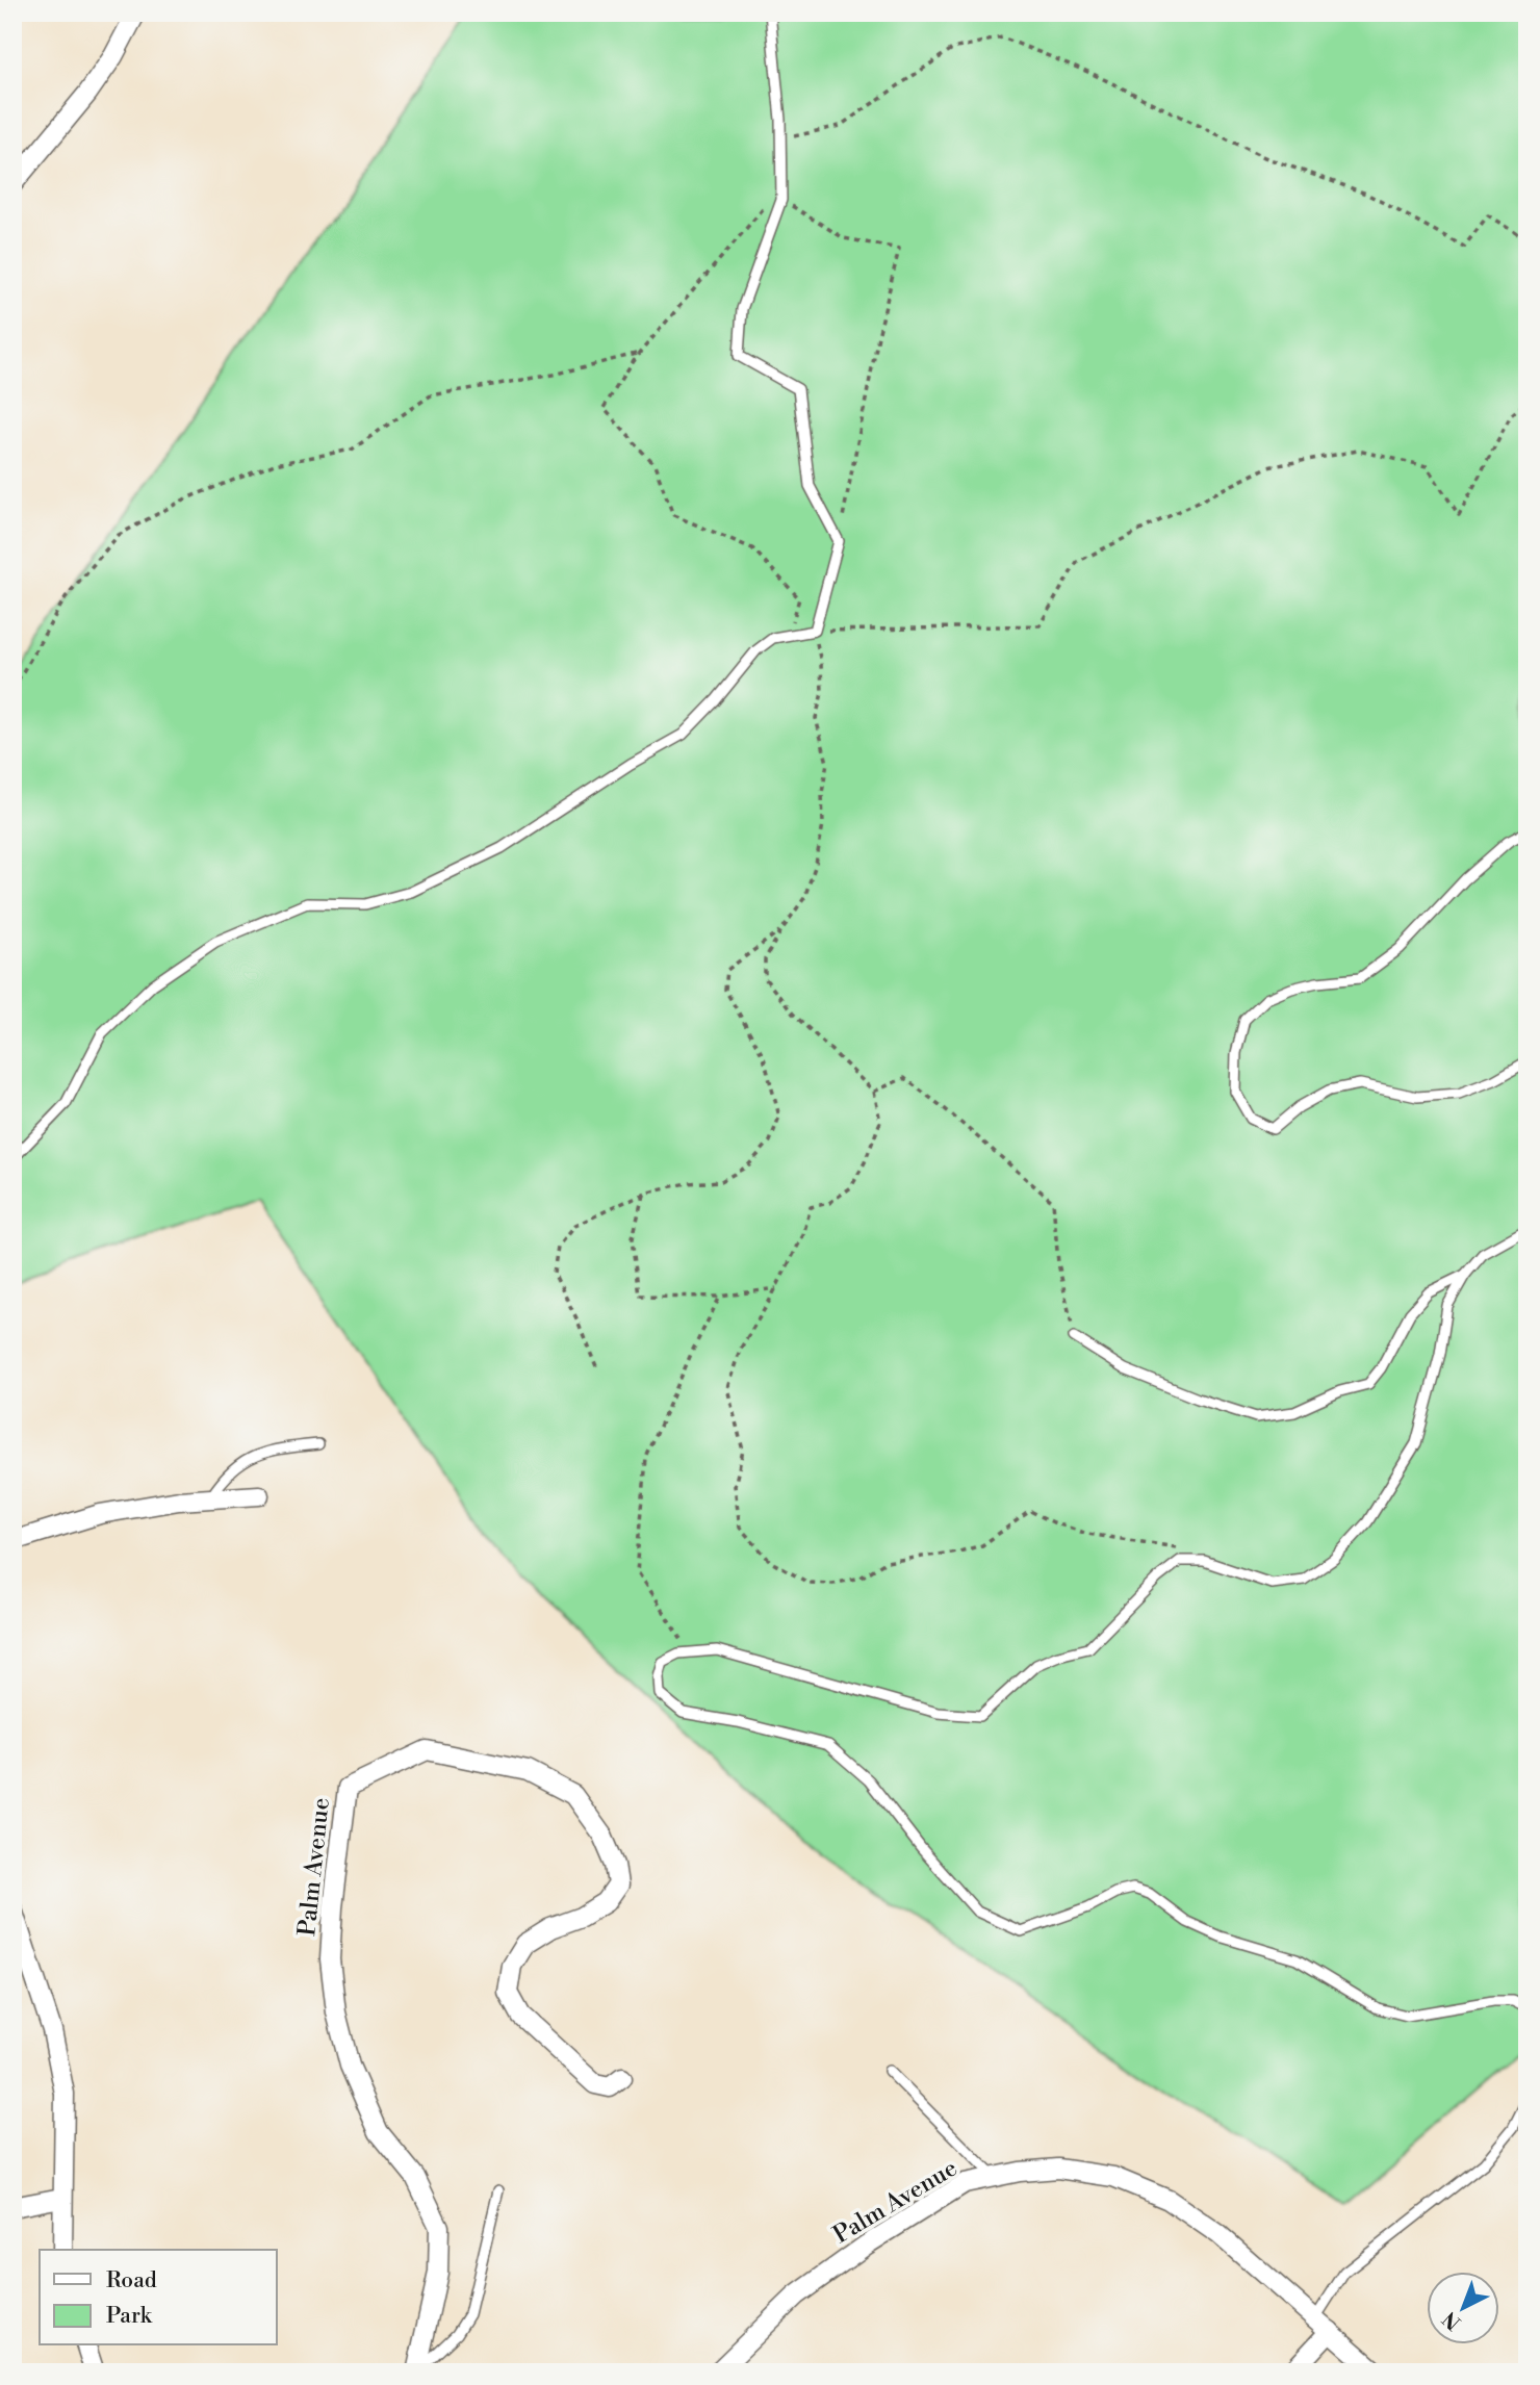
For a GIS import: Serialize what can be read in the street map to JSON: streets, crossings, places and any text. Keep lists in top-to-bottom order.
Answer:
{
  "streets": {
    "street": ["Palm Avenue"]
  },
  "legend": ["Road", "Park"],
  "north": "bottom left"
}
